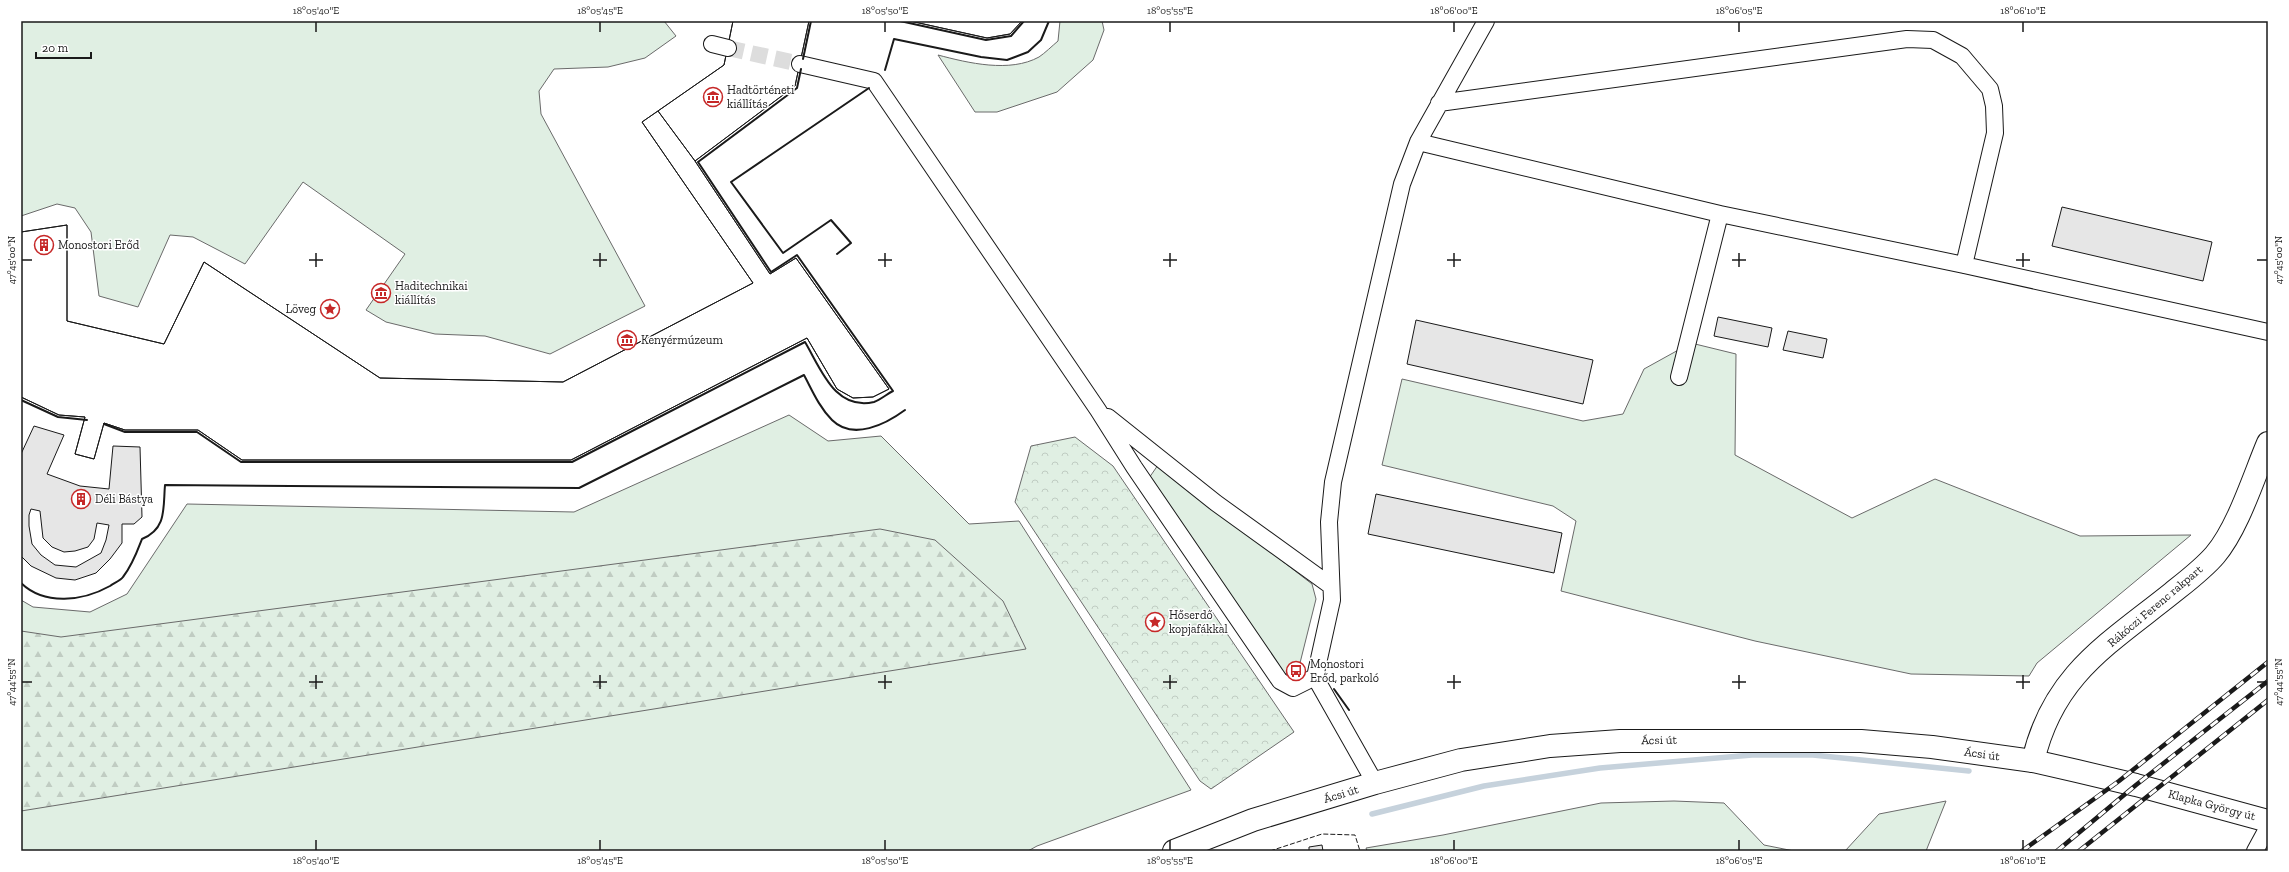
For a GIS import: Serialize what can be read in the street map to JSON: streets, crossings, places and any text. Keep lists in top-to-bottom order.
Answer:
{
  "streets": {
    "main road": ["Rákóczi Ferenc rakpart", "Ácsi út", "Klapka György út"]
  },
  "crossings": [
    ["Rákóczi Ferenc rakpart", "Ácsi út"],
    ["Ácsi út", "Klapka György út"]
  ],
  "places": {
    "museum": ["Hadtörténeti kiállítás", "Haditechnikai kiállítás", "Kenyérmúzeum"],
    "building": ["Monostori Erőd", "Déli Bástya"],
    "place": ["Löveg", "Hőserdő kopjafákkal"],
    "bus stop": ["Monostori Erőd, parkoló"]
  },
  "scale_bar": "20 m",
  "coordinates": [
    "18°05'40\"E",
    "18°05'45\"E",
    "18°05'50\"E",
    "18°05'55\"E",
    "18°06'00\"E",
    "18°06'05\"E",
    "18°06'10\"E",
    "47°45'00\"N",
    "47°44'55\"N"
  ]
}
